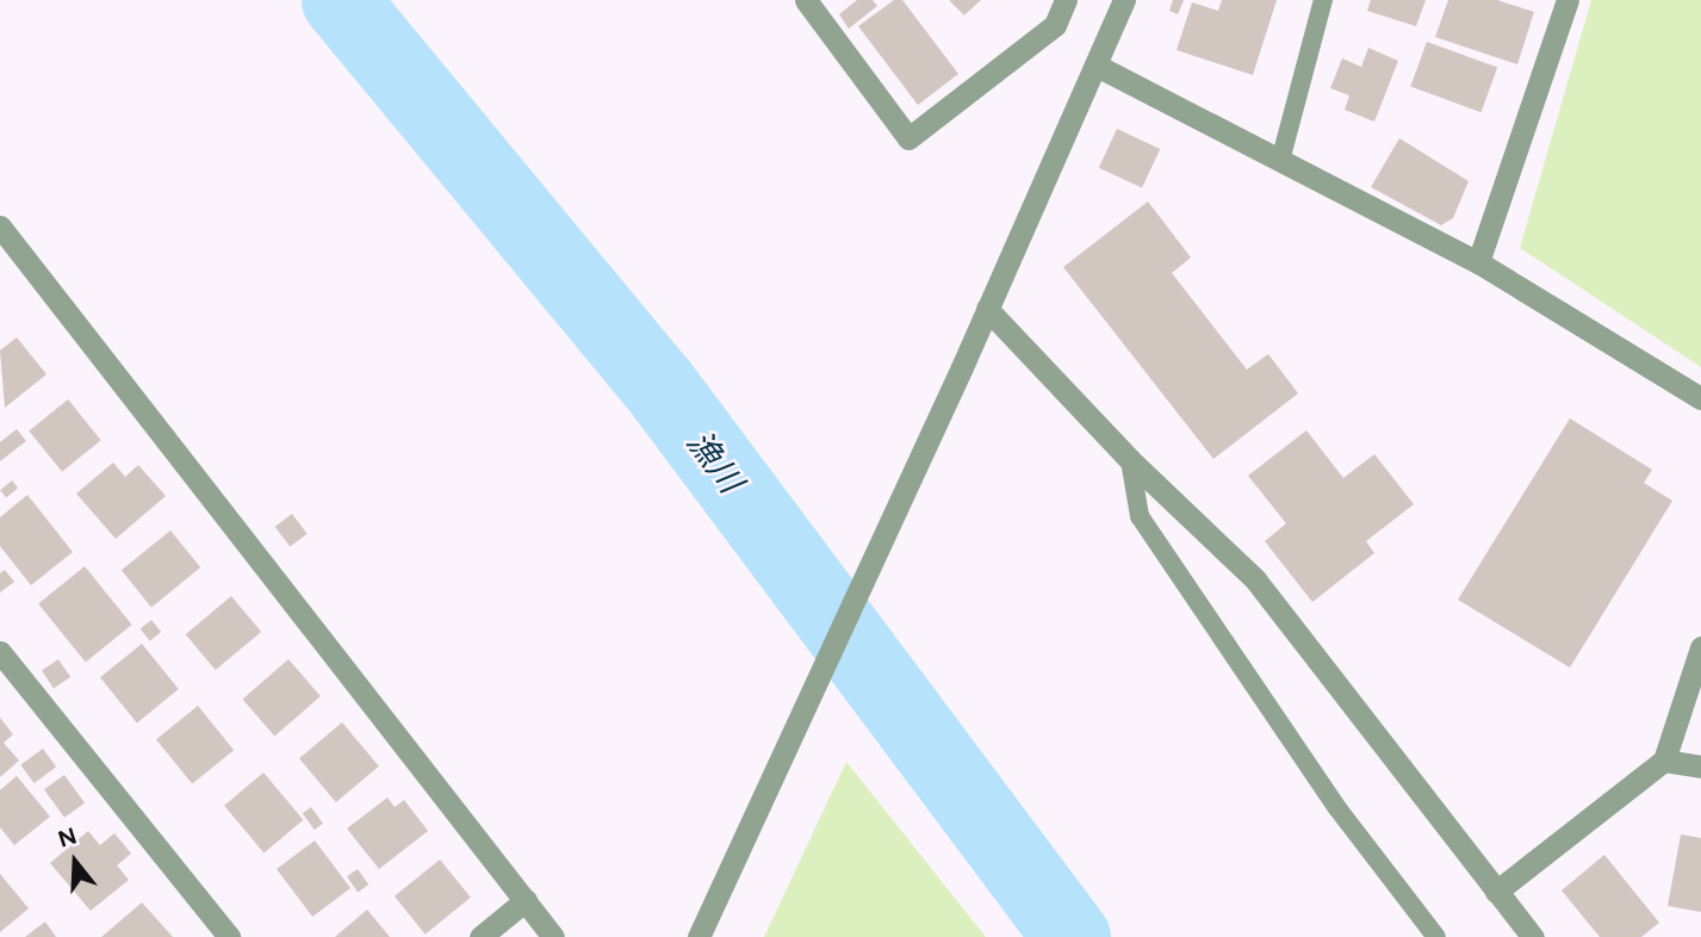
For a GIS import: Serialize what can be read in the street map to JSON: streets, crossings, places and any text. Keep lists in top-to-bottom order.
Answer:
{
  "water": ["漁川"],
  "north": "top"
}
